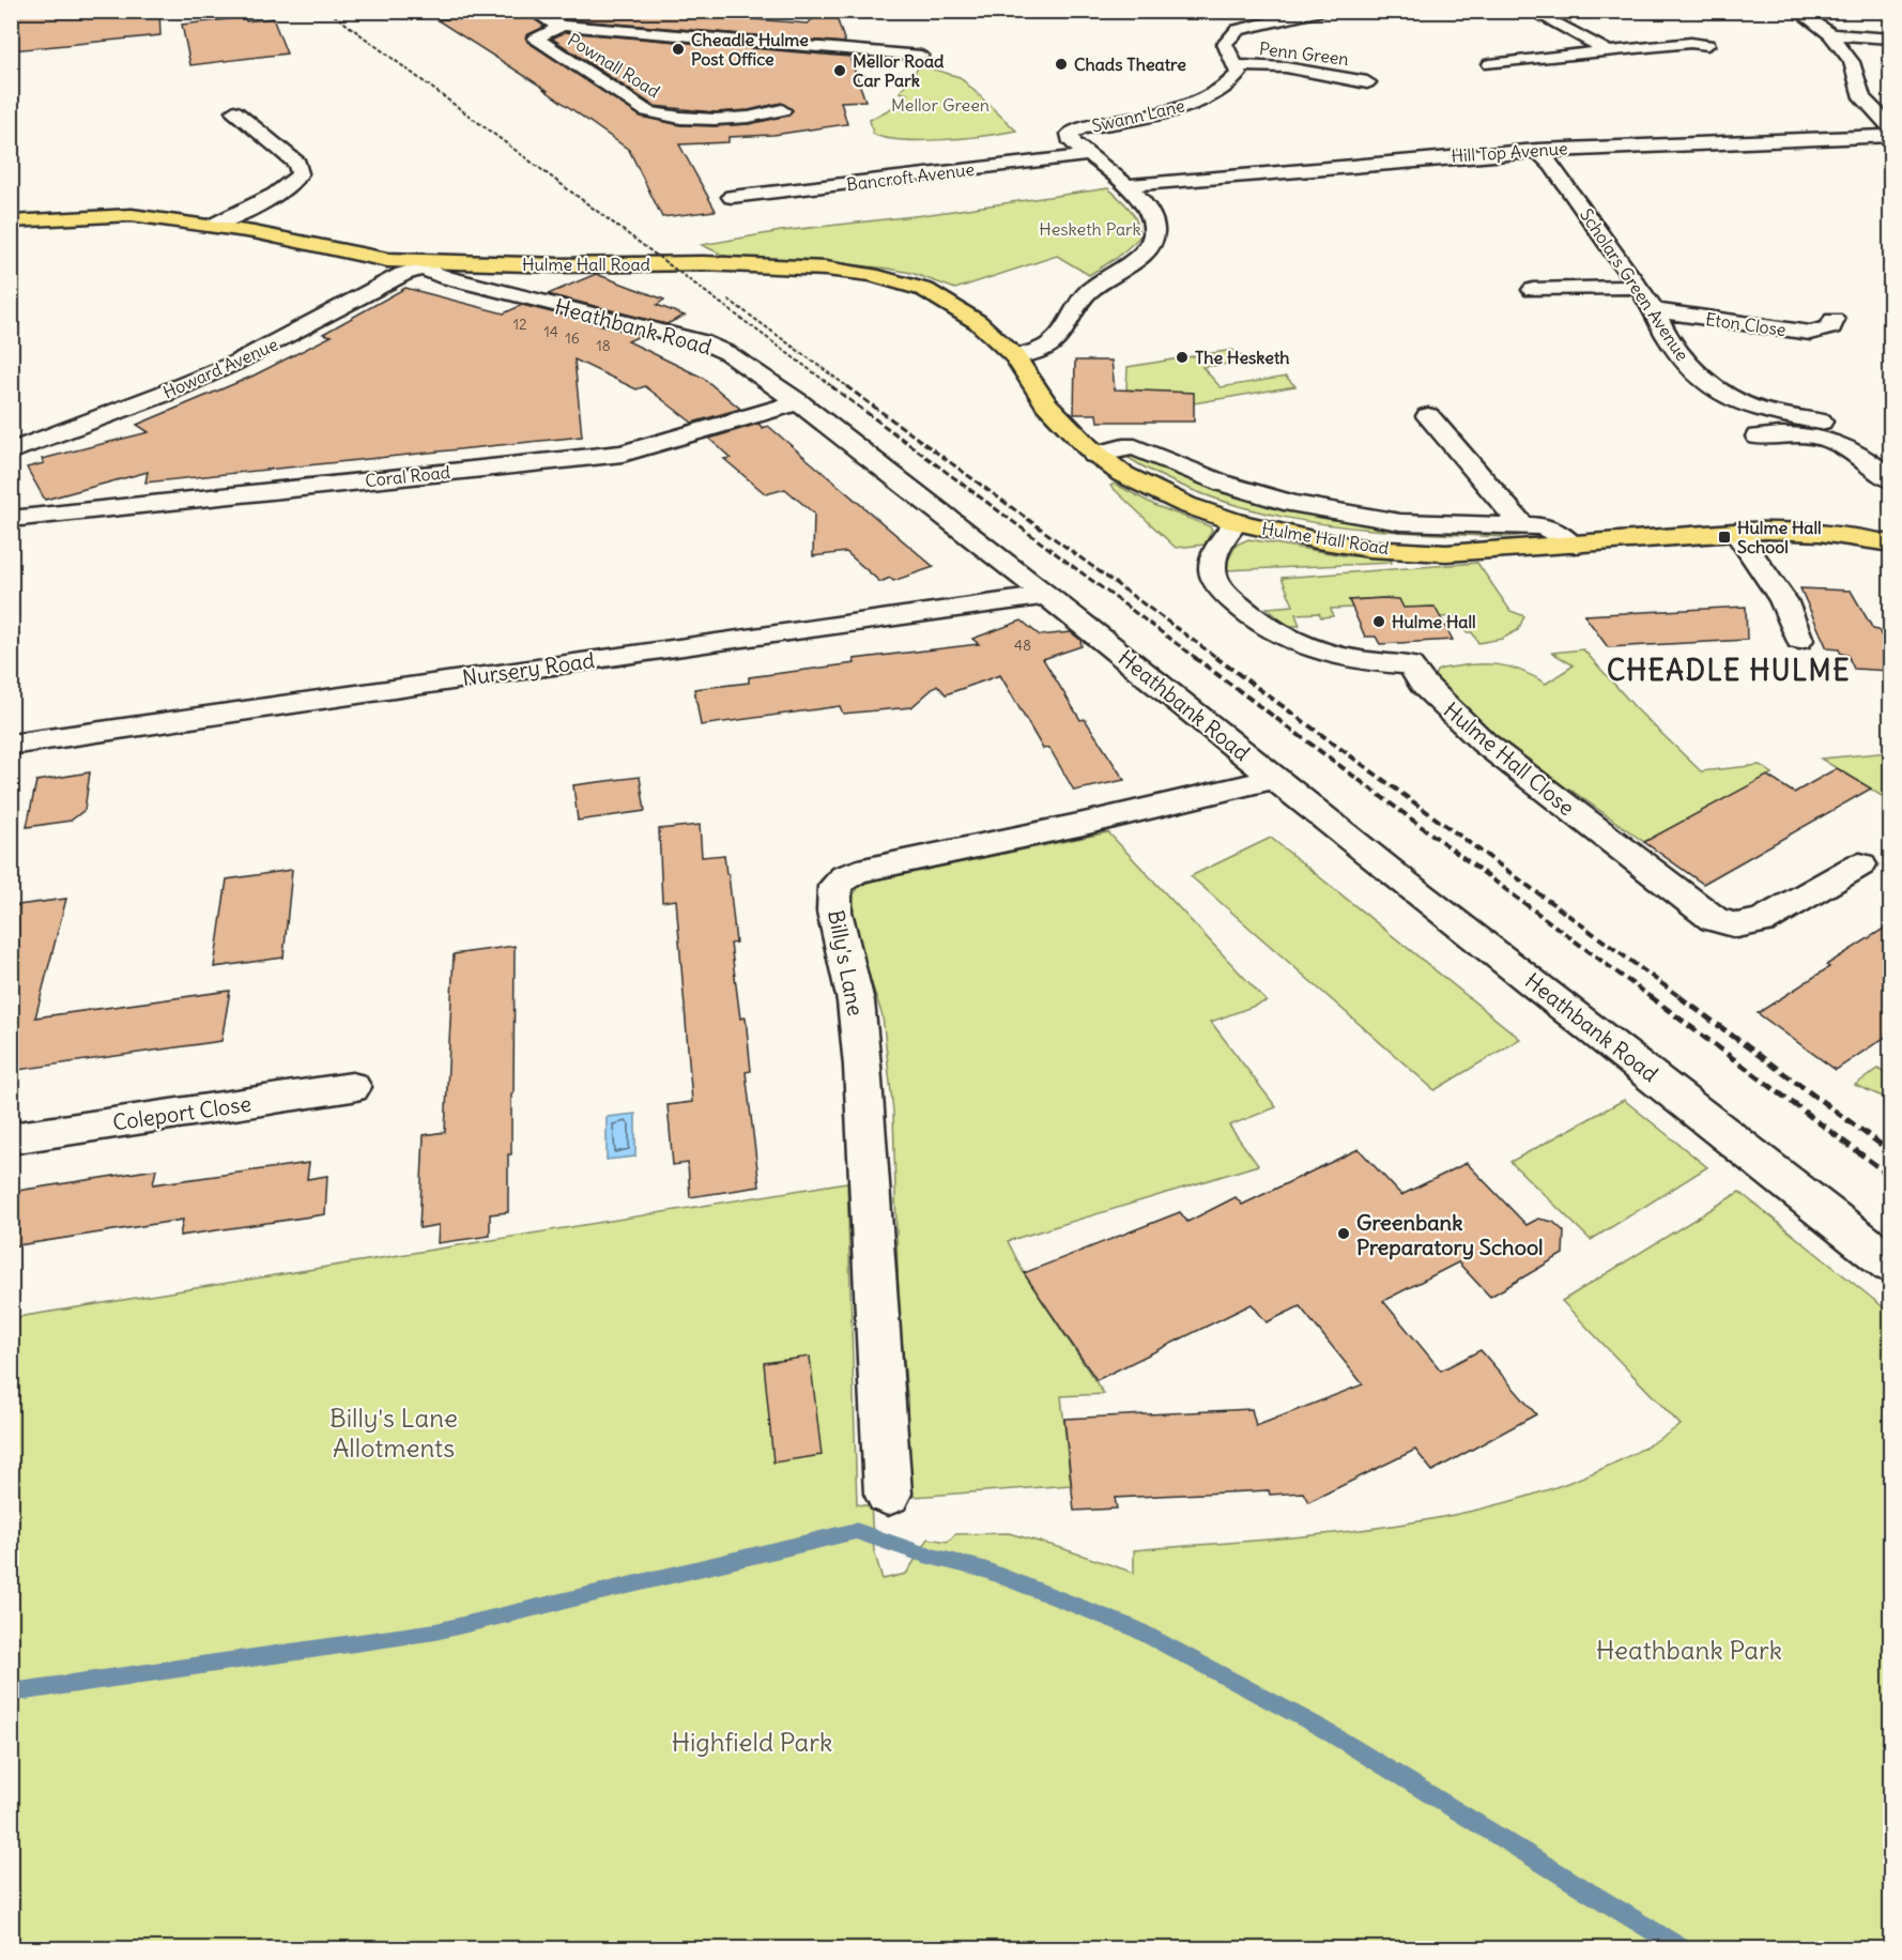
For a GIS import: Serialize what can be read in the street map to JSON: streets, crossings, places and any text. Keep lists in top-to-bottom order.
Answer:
{
  "streets": {
    "main road": ["Hulme Hall Road"],
    "street": [
      "Penn Green",
      "Pownall Road",
      "Swann Lane",
      "Hill Top Avenue",
      "Bancroft Avenue",
      "Scholars Green Avenue",
      "Eton Close",
      "Heathbank Road",
      "Howard Avenue",
      "Coral Road",
      "Nursery Road",
      "Hulme Hall Close",
      "Billy's Lane",
      "Coleport Close"
    ]
  },
  "crossings": [
    ["Penn Green", "Swann Lane"],
    ["Swann Lane", "Hill Top Avenue"],
    ["Swann Lane", "Bancroft Avenue"],
    ["Swann Lane", "Hulme Hall Road"],
    ["Hill Top Avenue", "Scholars Green Avenue"],
    ["Hulme Hall Road", "Heathbank Road"],
    ["Hulme Hall Road", "Howard Avenue"],
    ["Hulme Hall Road", "Hulme Hall Close"],
    ["Scholars Green Avenue", "Eton Close"],
    ["Heathbank Road", "Howard Avenue"],
    ["Heathbank Road", "Coral Road"],
    ["Heathbank Road", "Nursery Road"],
    ["Heathbank Road", "Billy's Lane"]
  ],
  "districts": ["CHEADLE HULME"],
  "parks": [
    "Mellor Green",
    "Hesketh Park",
    "Billy's Lane Allotments",
    "Heathbank Park",
    "Highfield Park"
  ],
  "places": {
    "other": [
      "Cheadle Hulme Post Office",
      "Chads Theatre",
      "Mellor Road Car Park",
      "The Hesketh",
      "Hulme Hall",
      "Greenbank Preparatory School"
    ],
    "transit": ["Hulme Hall School"]
  },
  "house_numbers": [
    "12",
    "14",
    "16",
    "18",
    "48"
  ]
}
